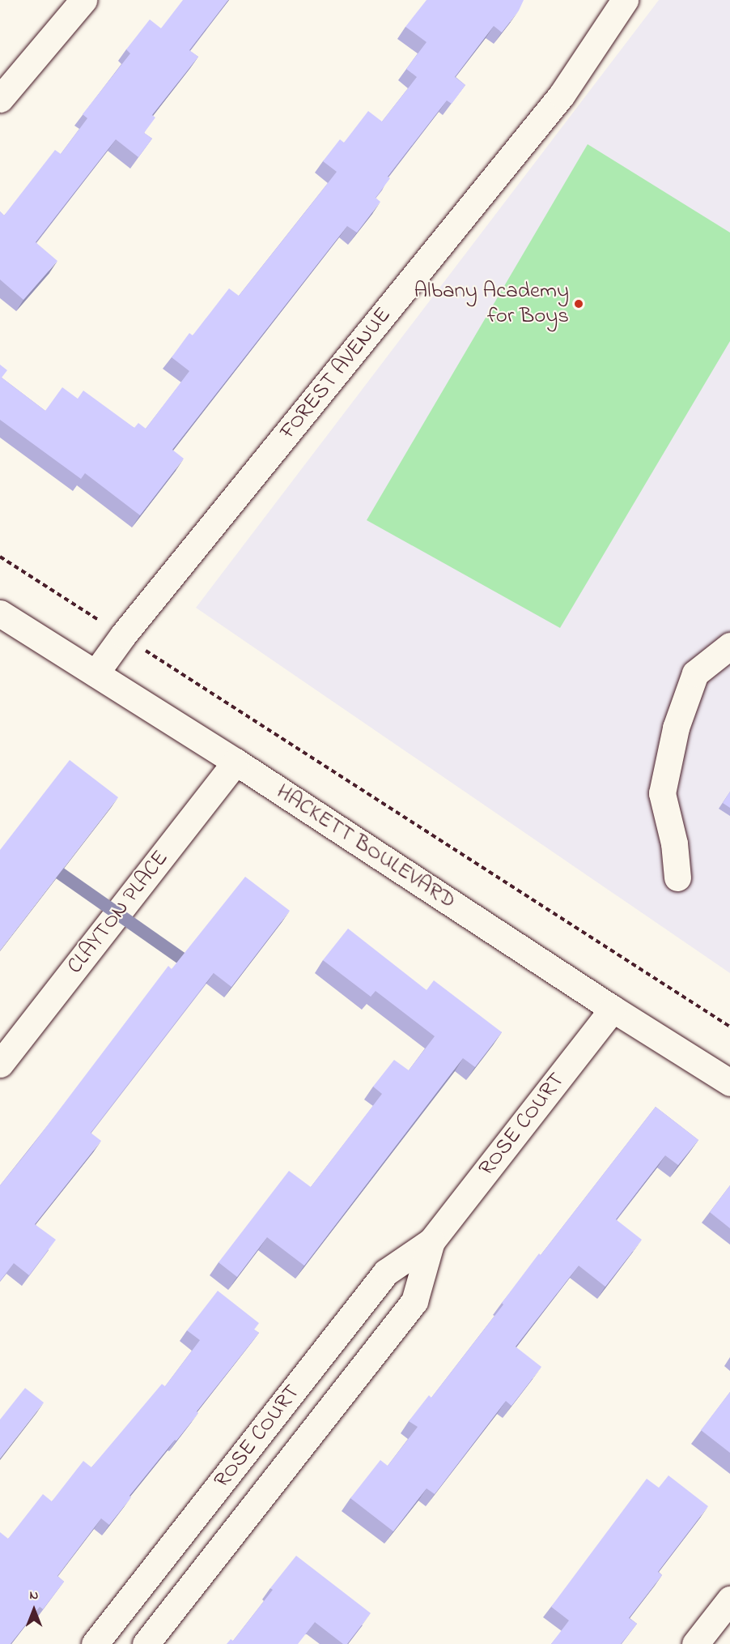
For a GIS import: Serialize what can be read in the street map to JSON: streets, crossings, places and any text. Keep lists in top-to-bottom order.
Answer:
{
  "streets": {
    "street": [
      "FOREST AVENUE",
      "HACKETT BOULEVARD",
      "CLAYTON PLACE",
      "ROSE COURT"
    ]
  },
  "crossings": [
    ["FOREST AVENUE", "HACKETT BOULEVARD"],
    ["HACKETT BOULEVARD", "CLAYTON PLACE"],
    ["HACKETT BOULEVARD", "ROSE COURT"]
  ],
  "places": ["Albany Academy for Boys"],
  "north": "top"
}
